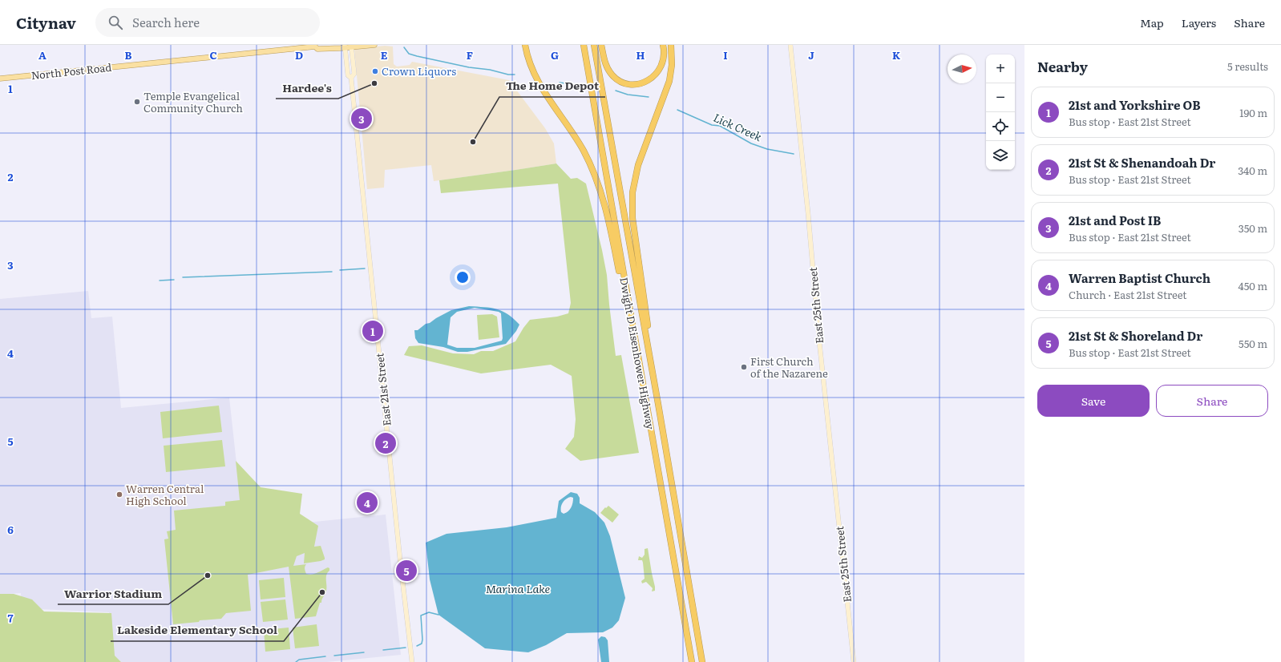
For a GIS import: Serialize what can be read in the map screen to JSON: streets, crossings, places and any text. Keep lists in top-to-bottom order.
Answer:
{
  "streets": {
    "highway": ["Dwight D Eisenhower Highway"],
    "main road": ["North Post Road", "East 25th Street", "East 21st Street"]
  },
  "crossings": [
    ["North Post Road", "East 21st Street"]
  ],
  "water": ["Lick Creek", "Marina Lake"],
  "places": [
    "Crown Liquors",
    "Hardee's",
    "Temple Evangelical Community Church",
    "The Home Depot",
    "First Church of the Nazarene",
    "Warren Central High School",
    "Warrior Stadium",
    "Lakeside Elementary School"
  ],
  "north": "right",
  "page": {
    "header": "Citynav",
    "search": "Search here",
    "nav": ["Map", "Layers", "Share"],
    "heading": ["Nearby", "5 results"],
    "map_buttons": ["+", "−"],
    "list": [
      {
        "mark": "1",
        "name": "21st and Yorkshire OB",
        "note": "Bus stop · East 21st Street",
        "value": "190 m"
      },
      {
        "mark": "2",
        "name": "21st St & Shenandoah Dr",
        "note": "Bus stop · East 21st Street",
        "value": "340 m"
      },
      {
        "mark": "3",
        "name": "21st and Post IB",
        "note": "Bus stop · East 21st Street",
        "value": "350 m"
      },
      {
        "mark": "4",
        "name": "Warren Baptist Church",
        "note": "Church · East 21st Street",
        "value": "450 m"
      },
      {
        "mark": "5",
        "name": "21st St & Shoreland Dr",
        "note": "Bus stop · East 21st Street",
        "value": "550 m"
      }
    ],
    "pins": [
      "3",
      "1",
      "2",
      "4",
      "5"
    ],
    "buttons": ["Save", "Share"]
  },
  "grid": {
    "columns": [
      "A",
      "B",
      "C",
      "D",
      "E",
      "F",
      "G",
      "H",
      "I",
      "J",
      "K"
    ],
    "rows": [
      "1",
      "2",
      "3",
      "4",
      "5",
      "6",
      "7"
    ]
  }
}
